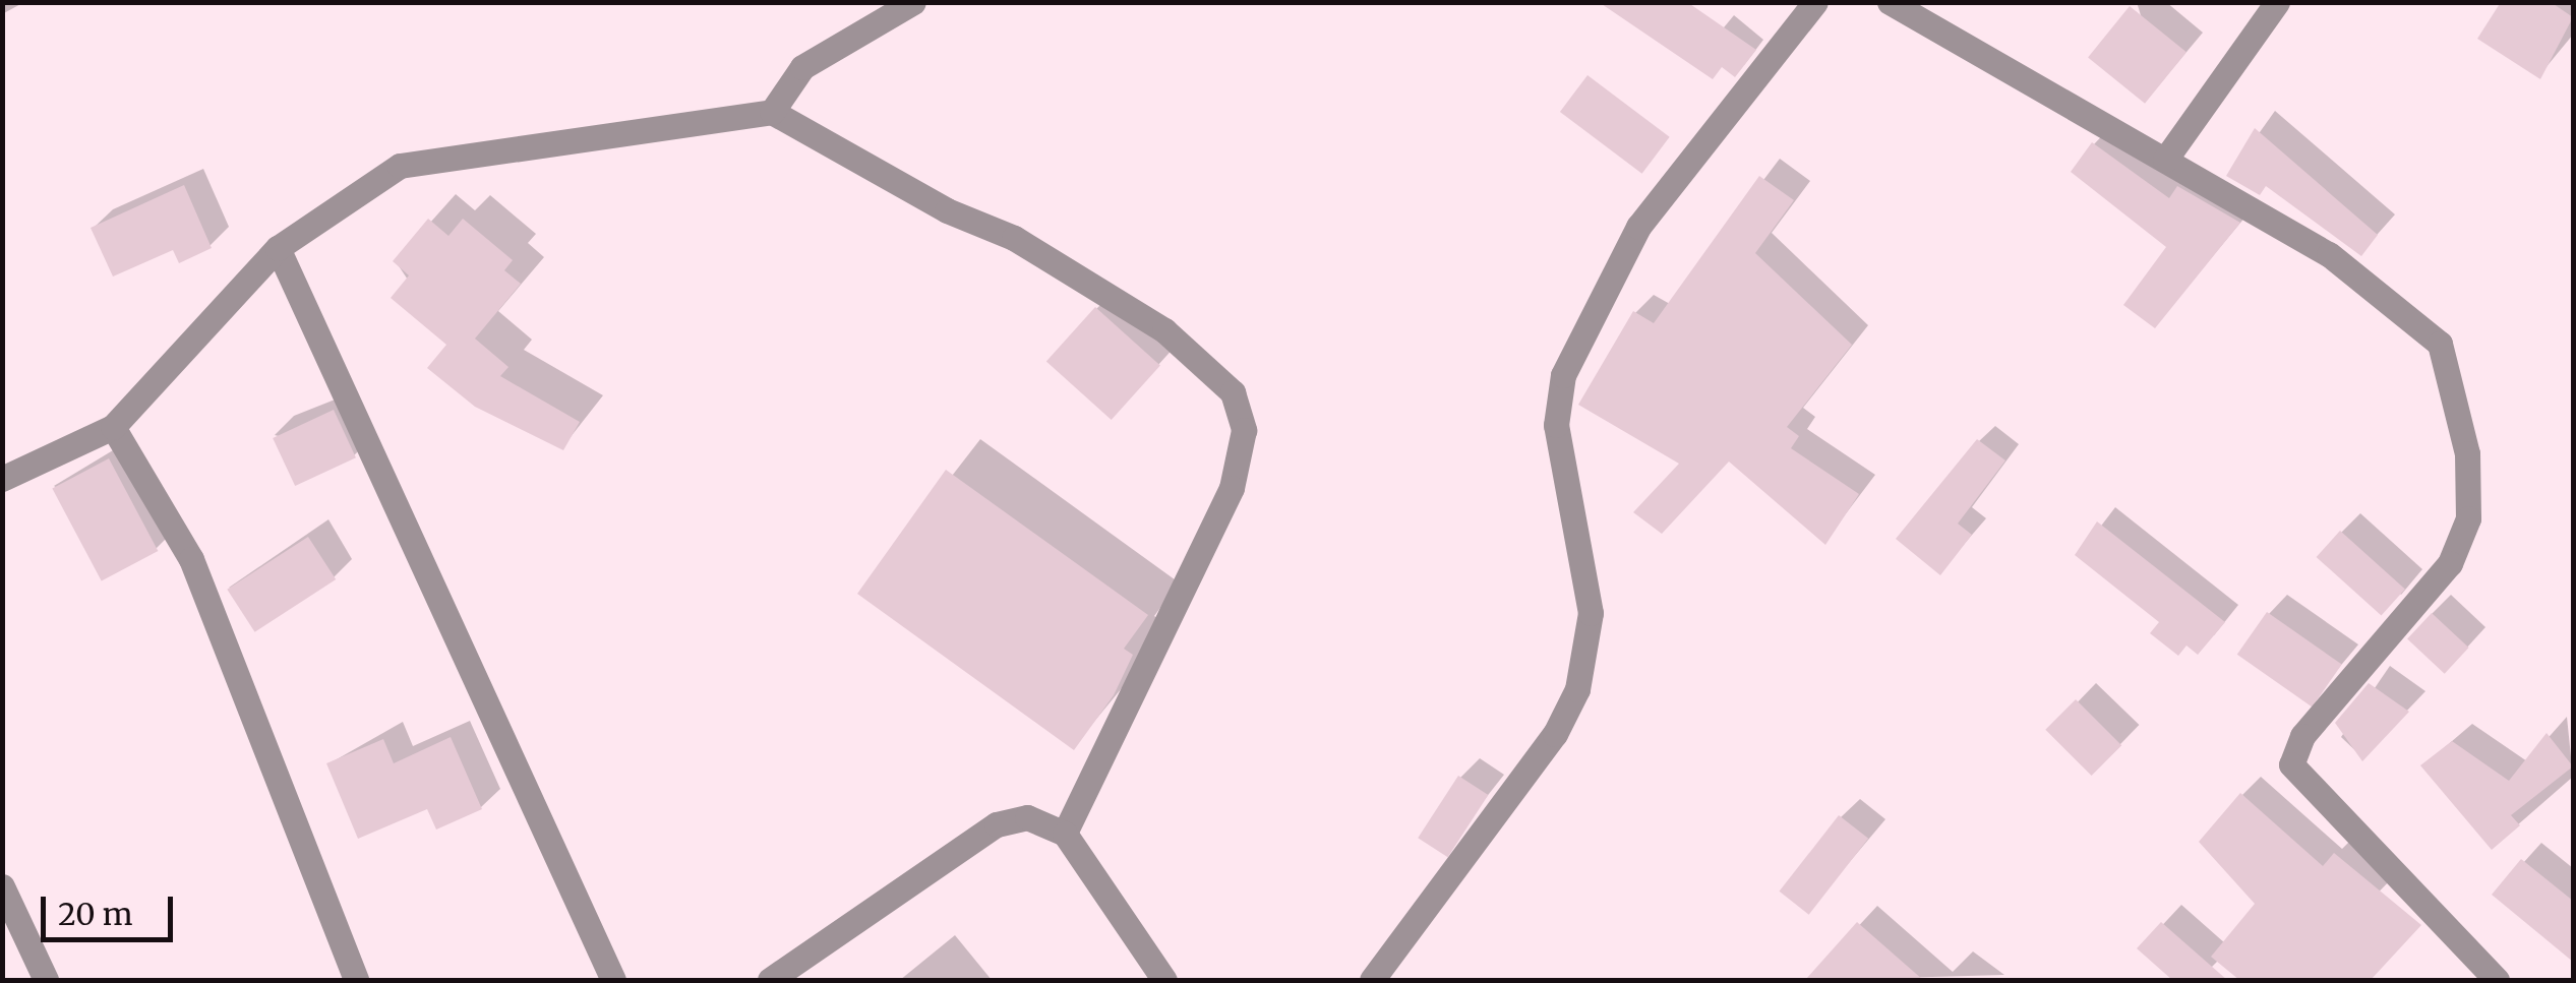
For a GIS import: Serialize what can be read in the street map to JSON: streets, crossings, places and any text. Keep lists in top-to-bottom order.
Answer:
{
  "scale_bar": "20 m"
}
